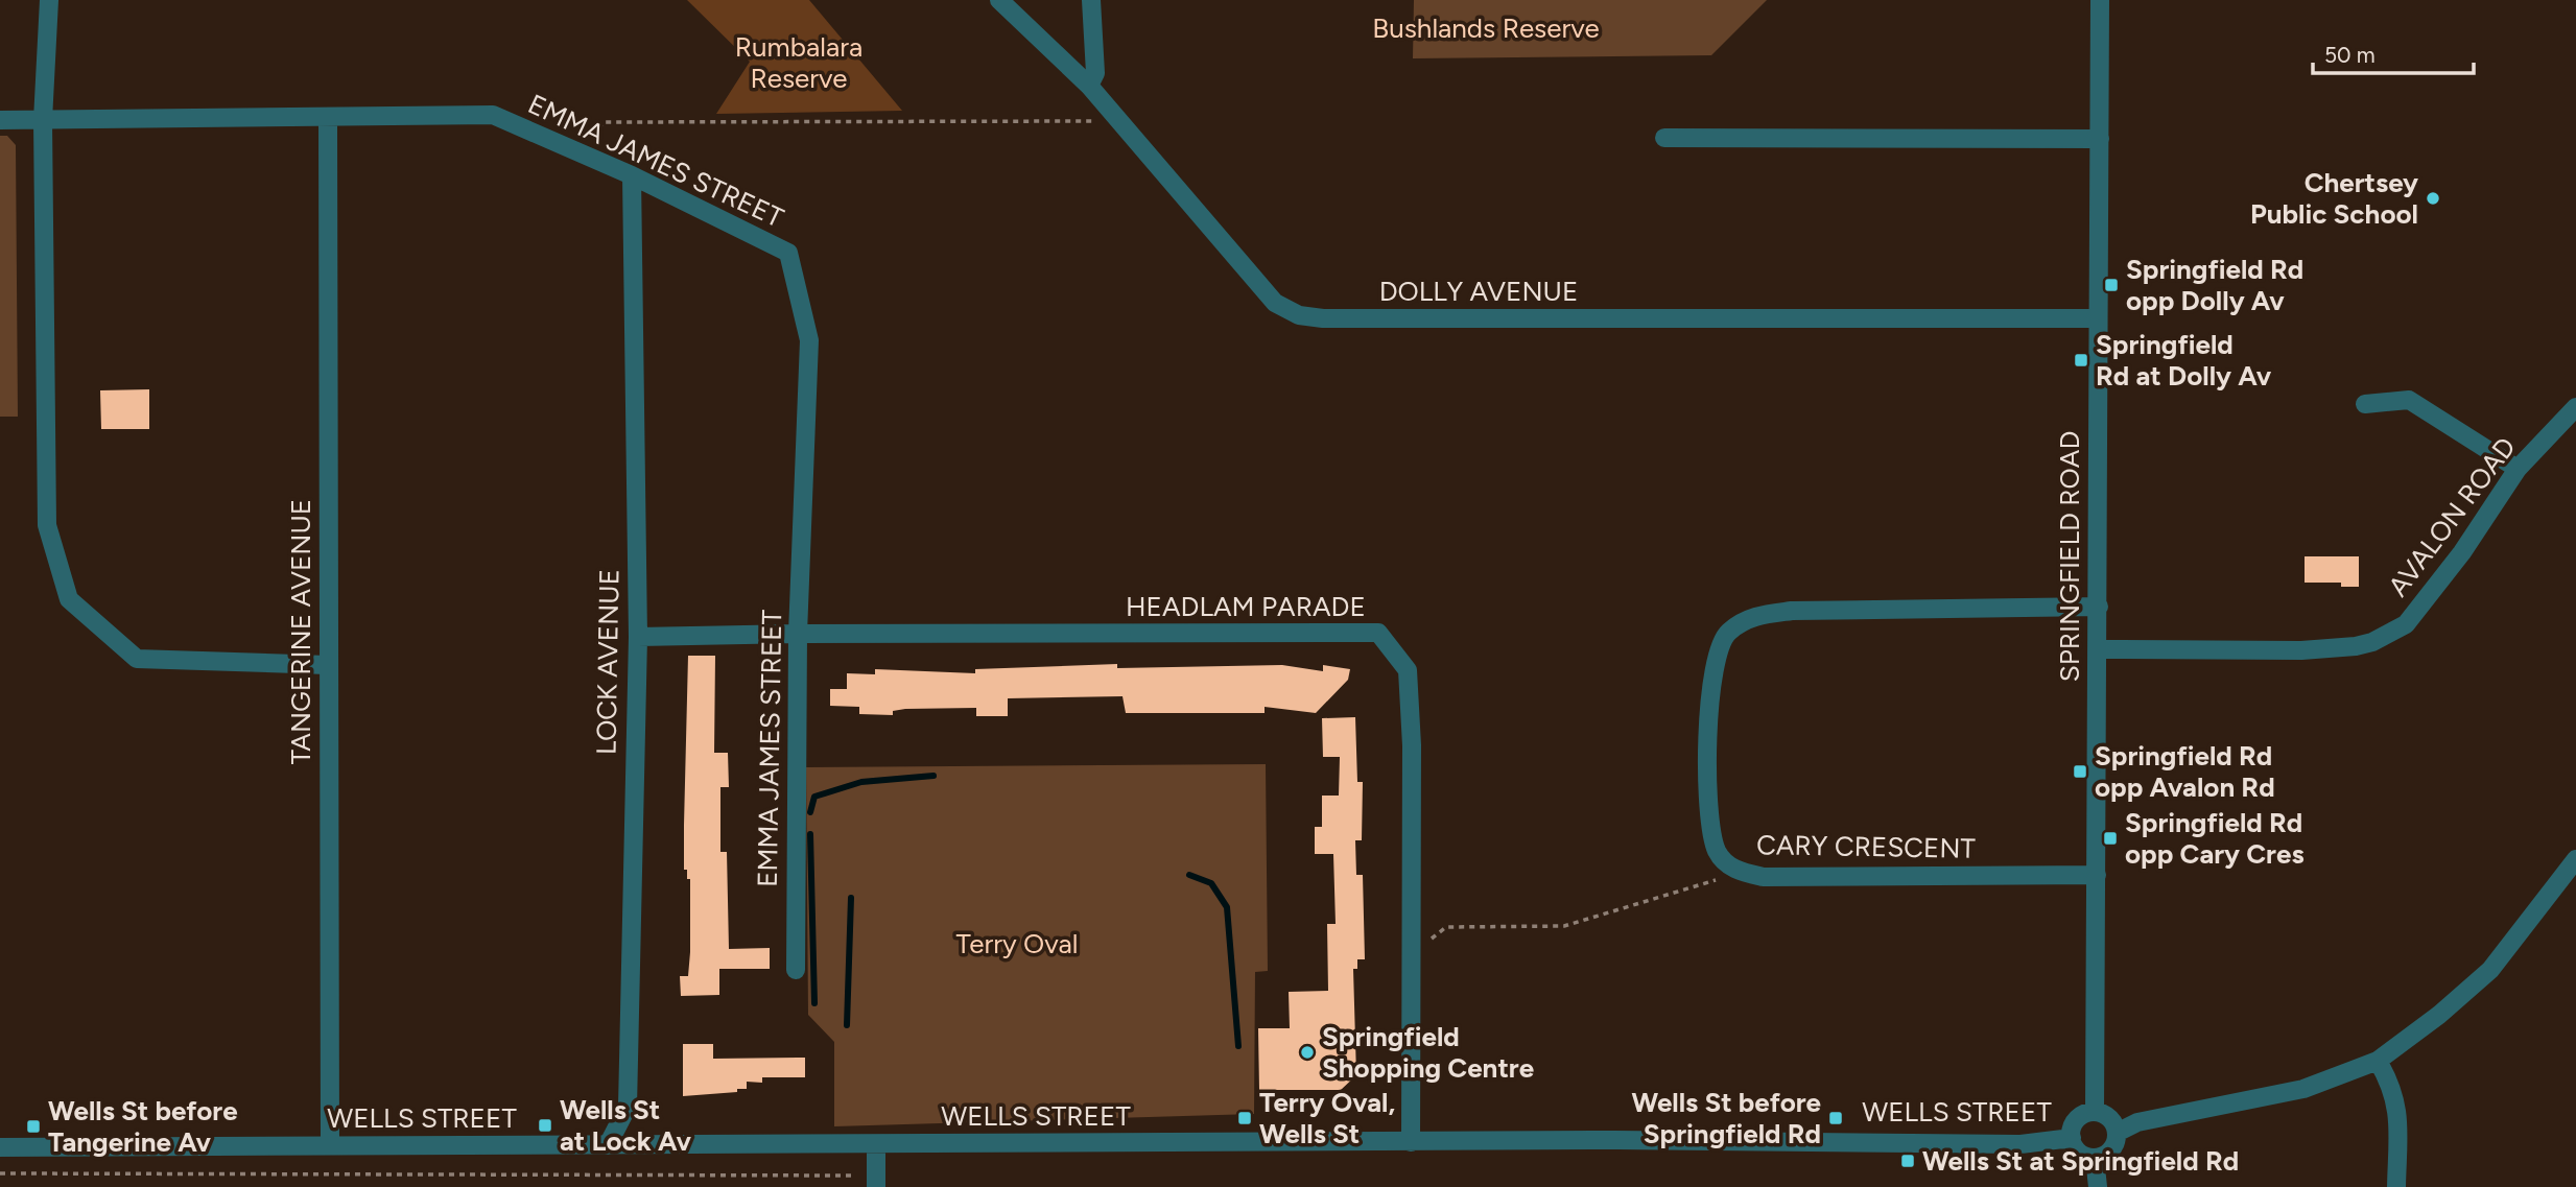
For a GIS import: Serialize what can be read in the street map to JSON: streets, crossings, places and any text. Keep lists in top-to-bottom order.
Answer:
{
  "streets": {
    "street": [
      "EMMA JAMES STREET",
      "DOLLY AVENUE",
      "AVALON ROAD",
      "SPRINGFIELD ROAD",
      "HEADLAM PARADE",
      "TANGERINE AVENUE",
      "LOCK AVENUE",
      "CARY CRESCENT",
      "WELLS STREET"
    ]
  },
  "crossings": [
    ["EMMA JAMES STREET", "HEADLAM PARADE"],
    ["EMMA JAMES STREET", "TANGERINE AVENUE"],
    ["EMMA JAMES STREET", "LOCK AVENUE"],
    ["DOLLY AVENUE", "SPRINGFIELD ROAD"],
    ["AVALON ROAD", "SPRINGFIELD ROAD"],
    ["SPRINGFIELD ROAD", "CARY CRESCENT"],
    ["SPRINGFIELD ROAD", "WELLS STREET"],
    ["HEADLAM PARADE", "LOCK AVENUE"],
    ["HEADLAM PARADE", "WELLS STREET"],
    ["TANGERINE AVENUE", "WELLS STREET"],
    ["LOCK AVENUE", "WELLS STREET"]
  ],
  "parks": ["Bushlands Reserve", "Rumbalara Reserve", "Terry Oval"],
  "places": {
    "other": ["Chertsey Public School", "Springfield Shopping Centre"],
    "transit": [
      "Springfield Rd opp Dolly Av",
      "Springfield Rd at Dolly Av",
      "Springfield Rd opp Avalon Rd",
      "Springfield Rd opp Cary Cres",
      "Terry Oval, Wells St",
      "Wells St before Springfield Rd",
      "Wells St at Lock Av",
      "Wells St before Tangerine Av",
      "Wells St at Springfield Rd"
    ]
  },
  "scale_bar": "50 m"
}
